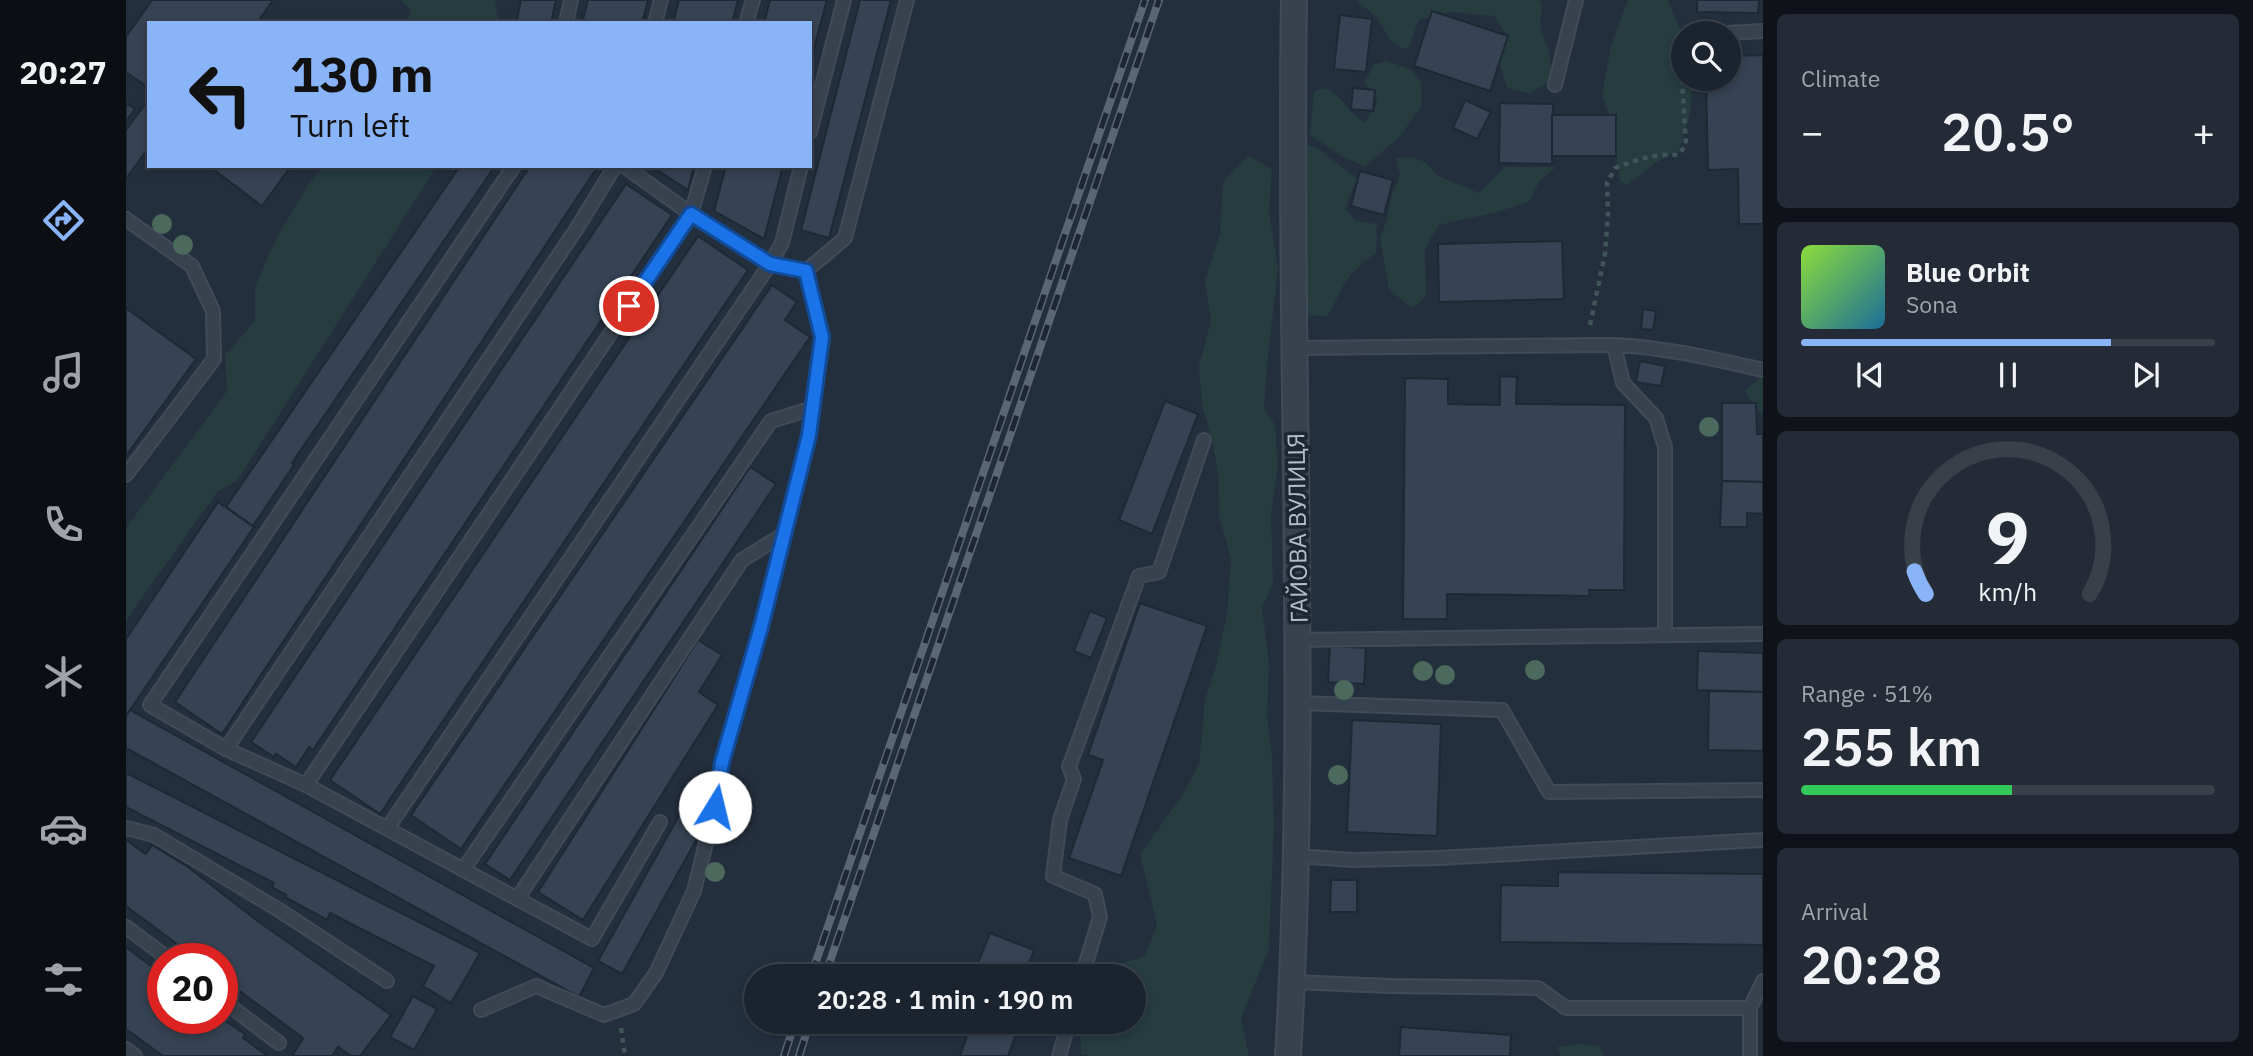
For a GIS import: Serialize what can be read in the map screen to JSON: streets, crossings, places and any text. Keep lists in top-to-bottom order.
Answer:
{
  "streets": {
    "street": ["ГАЙОВА ВУЛИЦЯ"]
  },
  "page": {
    "tabs": "20:27",
    "tile": [
      "Climate",
      ["Range · 51%", "255 km"],
      ["Arrival", "20:28"]
    ],
    "turn": ["130 m", "Turn left"],
    "heat": ["−", "20.5°", "+"],
    "song": ["Blue Orbit", "Sona"],
    "limit": "20",
    "trip": "20:28 · 1 min · 190 m",
    "gauge": ["9", "km/h"]
  }
}
